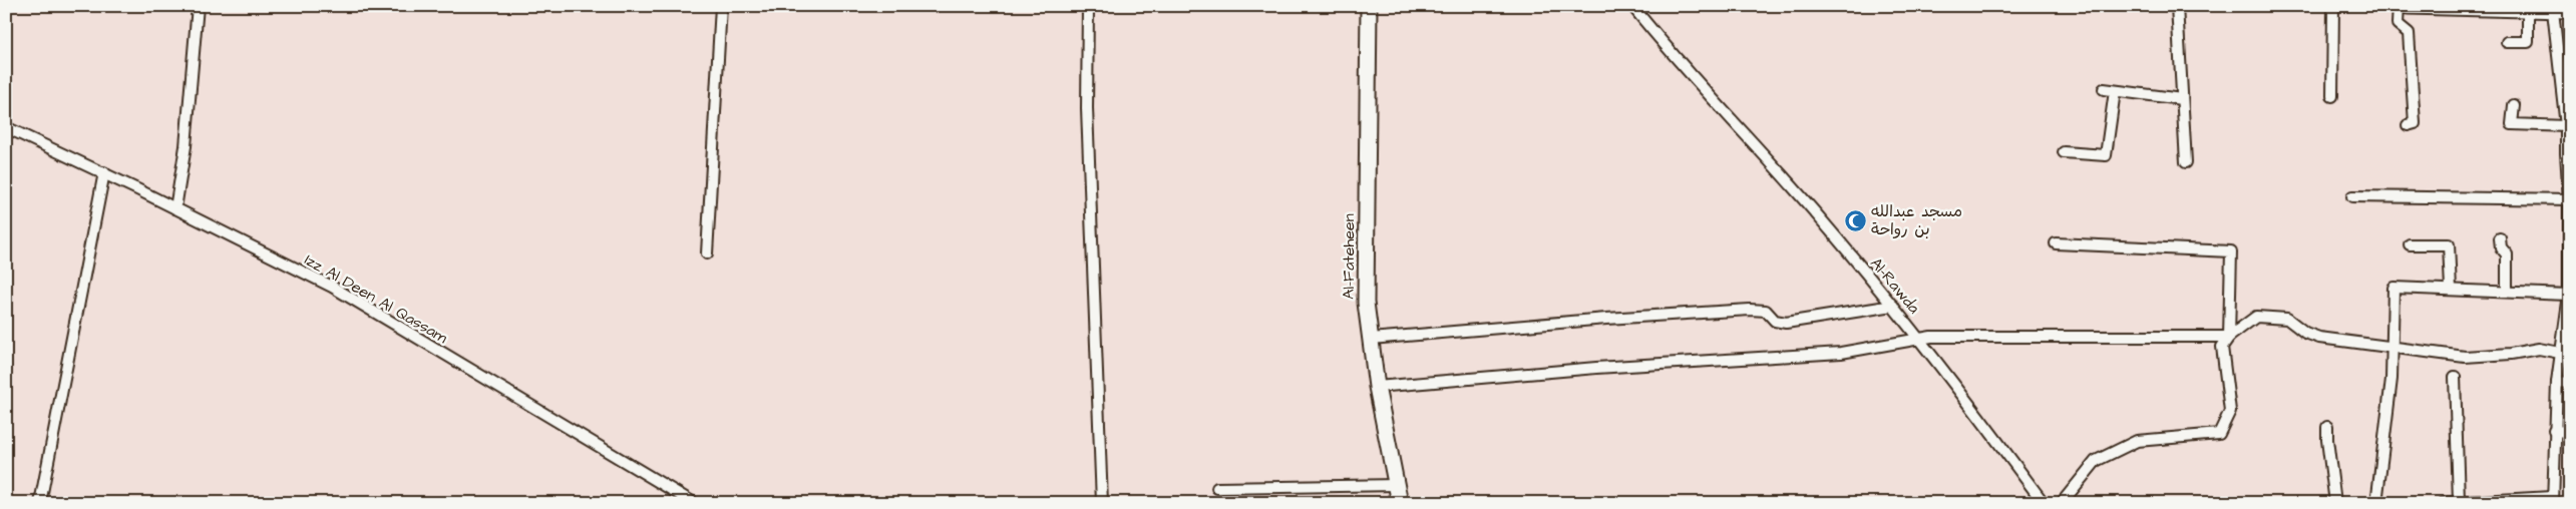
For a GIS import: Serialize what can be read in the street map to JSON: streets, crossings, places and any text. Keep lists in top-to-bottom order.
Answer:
{
  "streets": {
    "street": ["Al-Fateheen", "Al-Rawda", "Izz Al Deen Al Qassam"]
  },
  "places": {
    "mosque": ["مسجد عبدالله بن رواحة"]
  }
}
